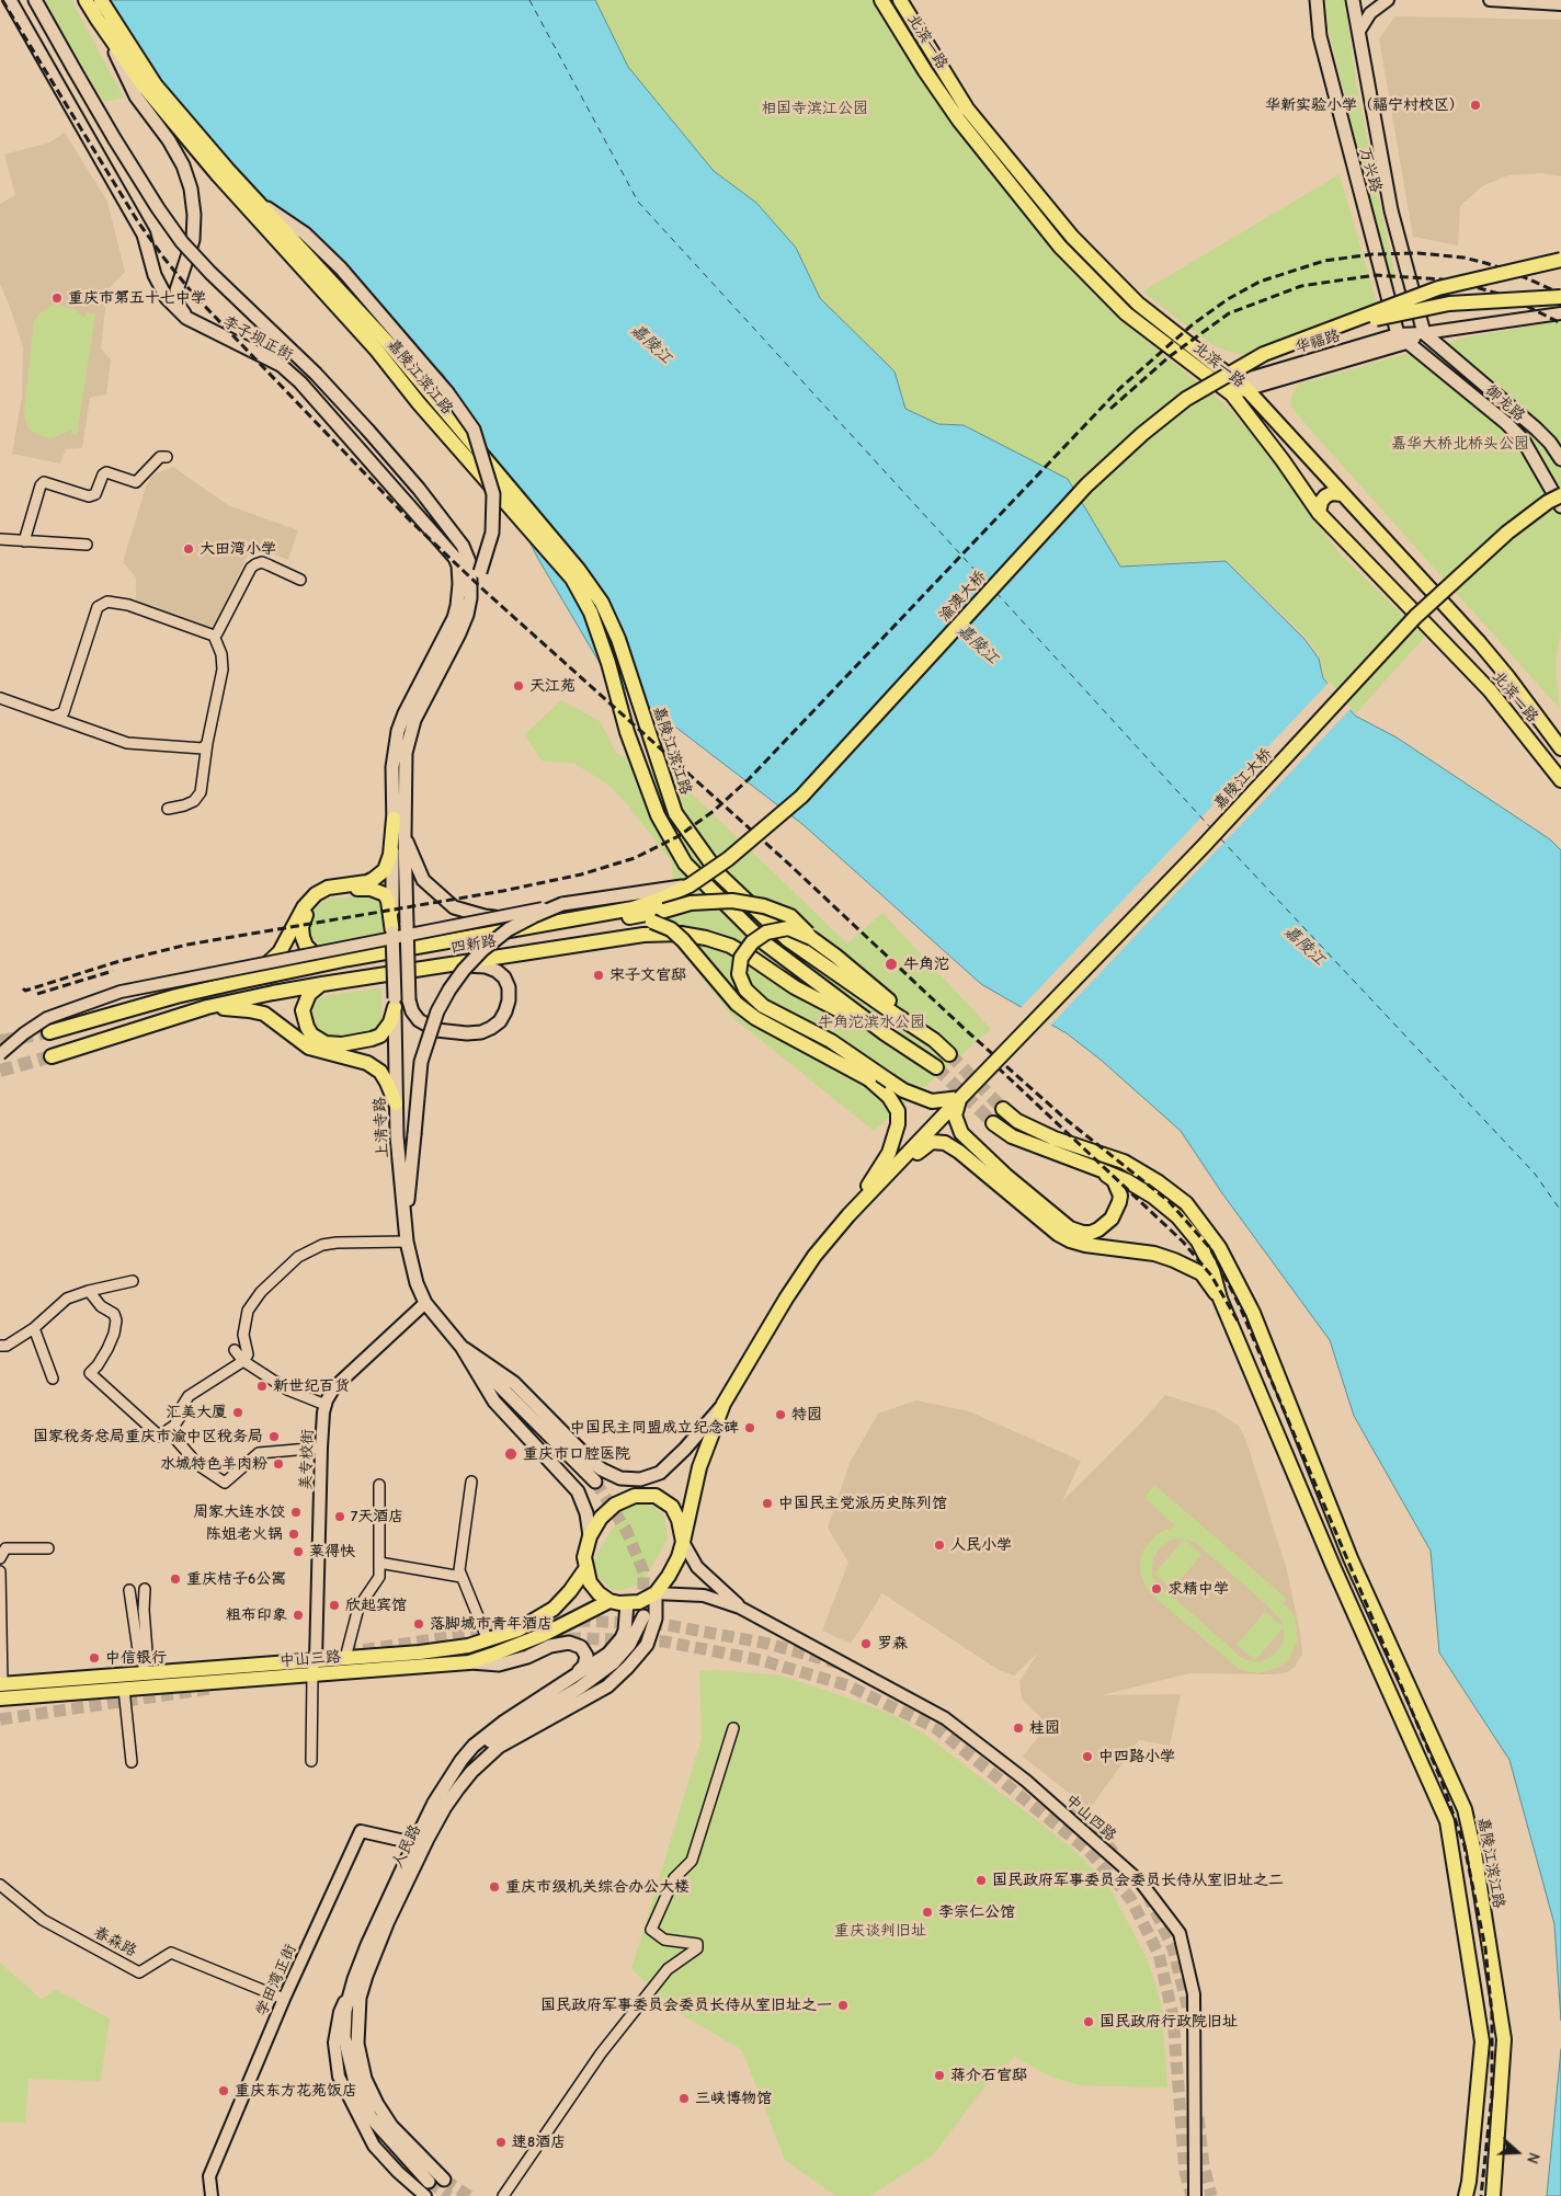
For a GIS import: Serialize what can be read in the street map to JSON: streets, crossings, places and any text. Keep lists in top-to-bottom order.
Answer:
{
  "streets": {
    "main road": [
      "北滨一路",
      "万兴路",
      "李子坝正街",
      "嘉陵江滨江路",
      "御龙路",
      "渝澳大桥",
      "嘉陵江大桥",
      "四新路",
      "上清寺路",
      "中山三路",
      "人民路"
    ],
    "street": [
      "华福路",
      "美专校街",
      "中山四路",
      "春森路",
      "学田湾正街"
    ]
  },
  "crossings": [
    ["北滨一路", "华福路"],
    ["万兴路", "华福路"],
    ["万兴路", "御龙路"],
    ["李子坝正街", "上清寺路"],
    ["华福路", "御龙路"],
    ["嘉陵江滨江路", "四新路"],
    ["渝澳大桥", "四新路"],
    ["上清寺路", "美专校街"],
    ["上清寺路", "中山三路"],
    ["上清寺路", "人民路"],
    ["美专校街", "中山三路"],
    ["中山三路", "人民路"],
    ["人民路", "学田湾正街"],
    ["春森路", "学田湾正街"]
  ],
  "water": ["嘉陵江"],
  "parks": [
    "相国寺滨江公园",
    "嘉华大桥北桥头公园",
    "牛角沱滨水公园",
    "重庆谈判旧址"
  ],
  "places": [
    "华新实验小学（福宁村校区）",
    "重庆市第五十七中学",
    "大田湾小学",
    "天江苑",
    "牛角沱",
    "宋子文官邸",
    "新世纪百货",
    "汇美大厦",
    "特园",
    "中国民主同盟成立纪念碑",
    "国家税务总局重庆市渝中区税务局",
    "重庆市口腔医院",
    "水城特色羊肉粉",
    "中国民主党派历史陈列馆",
    "周家大连水饺",
    "7天酒店",
    "陈姐老火锅",
    "人民小学",
    "莱得快",
    "重庆桔子6公寓",
    "求精中学",
    "欣起宾馆",
    "粗布印象",
    "落脚城市青年酒店",
    "罗森",
    "中信银行",
    "桂园",
    "中四路小学",
    "国民政府军事委员会委员长侍从室旧址之二",
    "重庆市级机关综合办公大楼",
    "李宗仁公馆",
    "国民政府军事委员会委员长侍从室旧址之一",
    "国民政府行政院旧址",
    "蒋介石官邸",
    "重庆东方花苑饭店",
    "三峡博物馆",
    "速8酒店"
  ],
  "north": "right"
}
